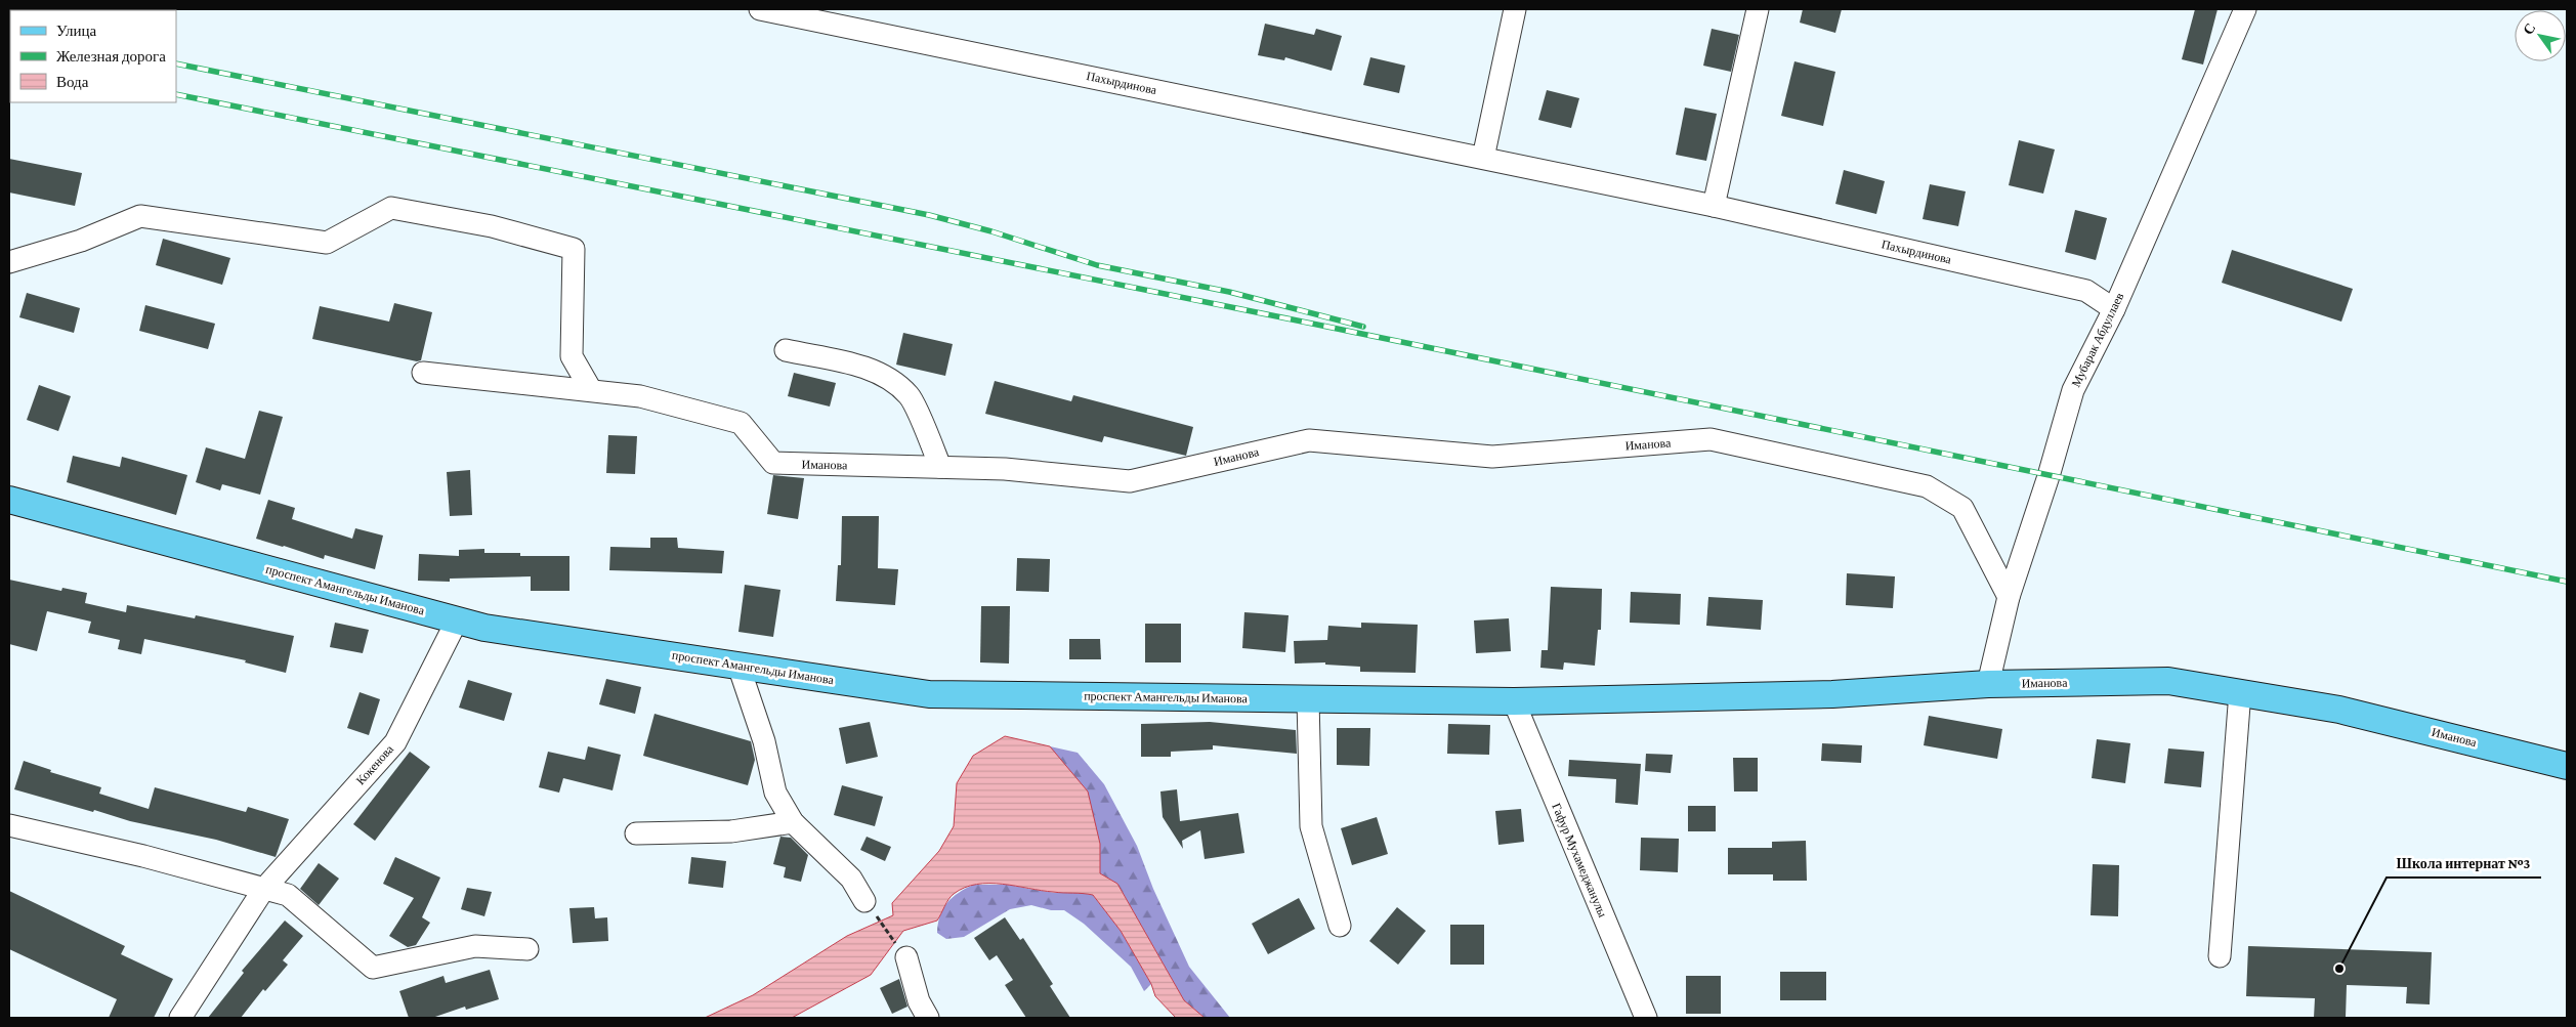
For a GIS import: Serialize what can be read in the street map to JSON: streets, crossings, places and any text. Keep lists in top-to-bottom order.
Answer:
{
  "streets": {
    "main road": ["Иманова", "проспект Амангельды Иманова"],
    "street": [
      "Пахырдинова",
      "Мубарак Абдуллаев",
      "Кокенова",
      "Гафур Мухамеджанулы"
    ]
  },
  "crossings": [
    ["Пахырдинова", "Мубарак Абдуллаев"],
    ["Мубарак Абдуллаев", "Иманова"],
    ["Иманова", "проспект Амангельды Иманова"],
    ["Иманова", "Гафур Мухамеджанулы"],
    ["проспект Амангельды Иманова", "Кокенова"],
    ["проспект Амангельды Иманова", "Гафур Мухамеджанулы"]
  ],
  "places": ["Школа интернат №3"],
  "legend": ["Улица", "Железная дорога", "Вода"],
  "north": "top left"
}
